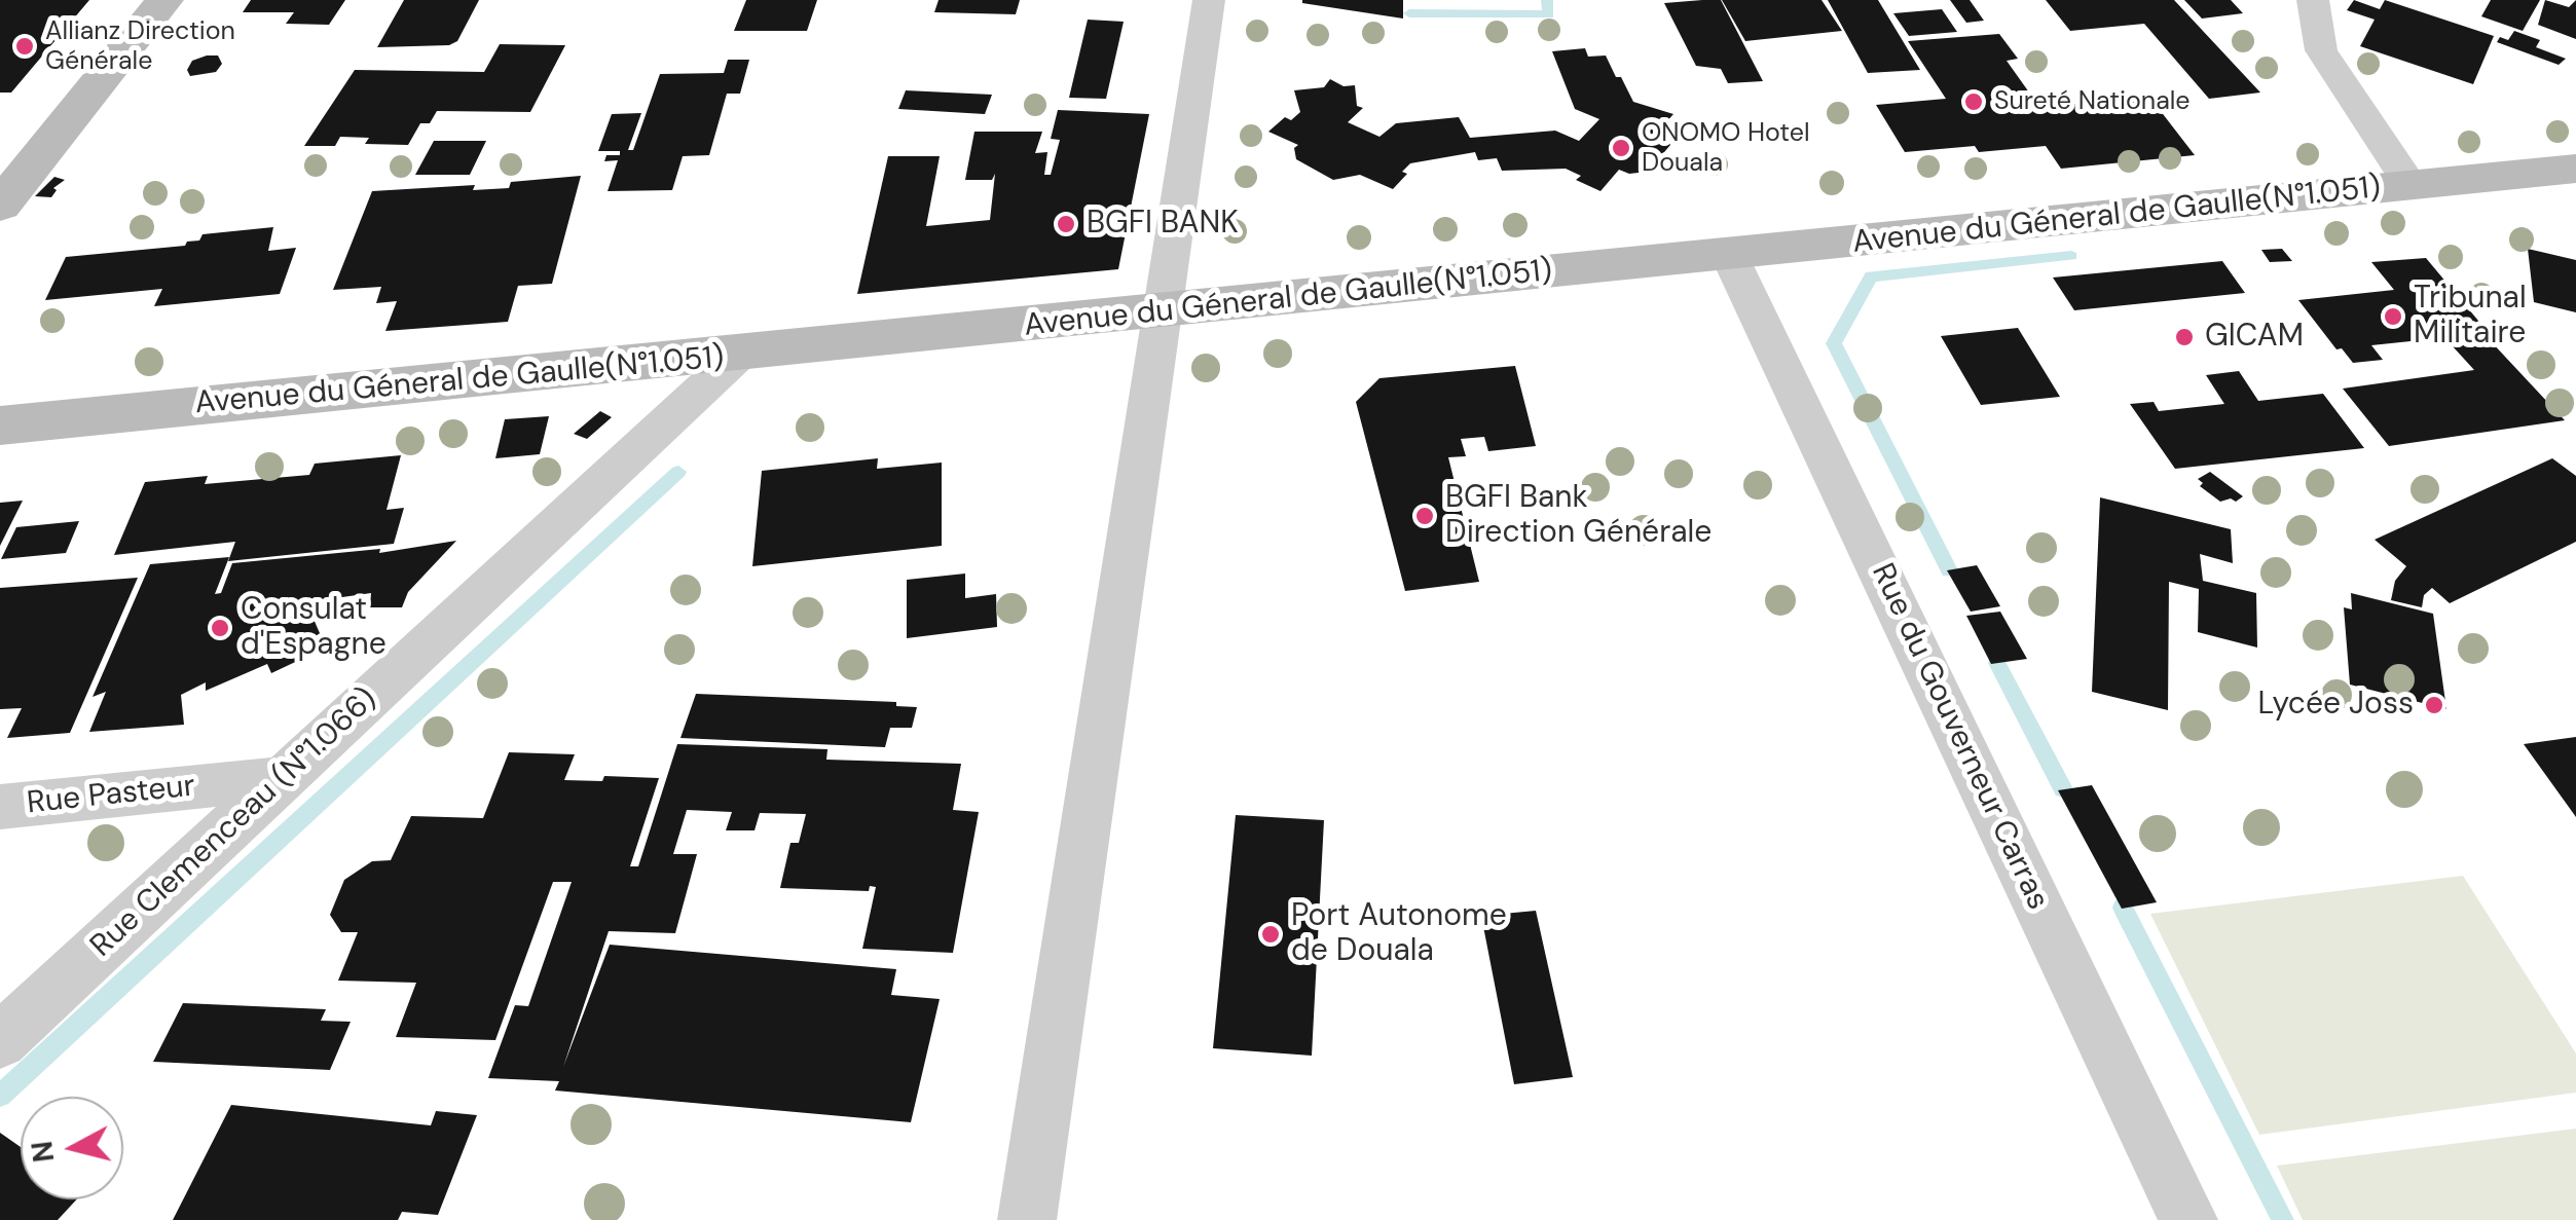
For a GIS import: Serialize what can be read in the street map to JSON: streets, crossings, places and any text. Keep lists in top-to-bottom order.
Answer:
{
  "streets": {
    "main road": ["Avenue du Géneral de Gaulle(N°1.051)"],
    "street": ["Rue du Gouverneur Carras", "Rue Pasteur", "Rue Clemenceau (N°1.066)"]
  },
  "crossings": [
    ["Avenue du Géneral de Gaulle(N°1.051)", "Rue du Gouverneur Carras"],
    ["Avenue du Géneral de Gaulle(N°1.051)", "Rue Clemenceau (N°1.066)"],
    ["Rue Pasteur", "Rue Clemenceau (N°1.066)"]
  ],
  "places": [
    "Allianz Direction Générale",
    "Sureté Nationale",
    "ONOMO Hotel Douala",
    "BGFI BANK",
    "Tribunal Militaire",
    "GICAM",
    "BGFI Bank Direction Générale",
    "Consulat d'Espagne",
    "Lycée Joss",
    "Port Autonome de Douala"
  ],
  "north": "left"
}
